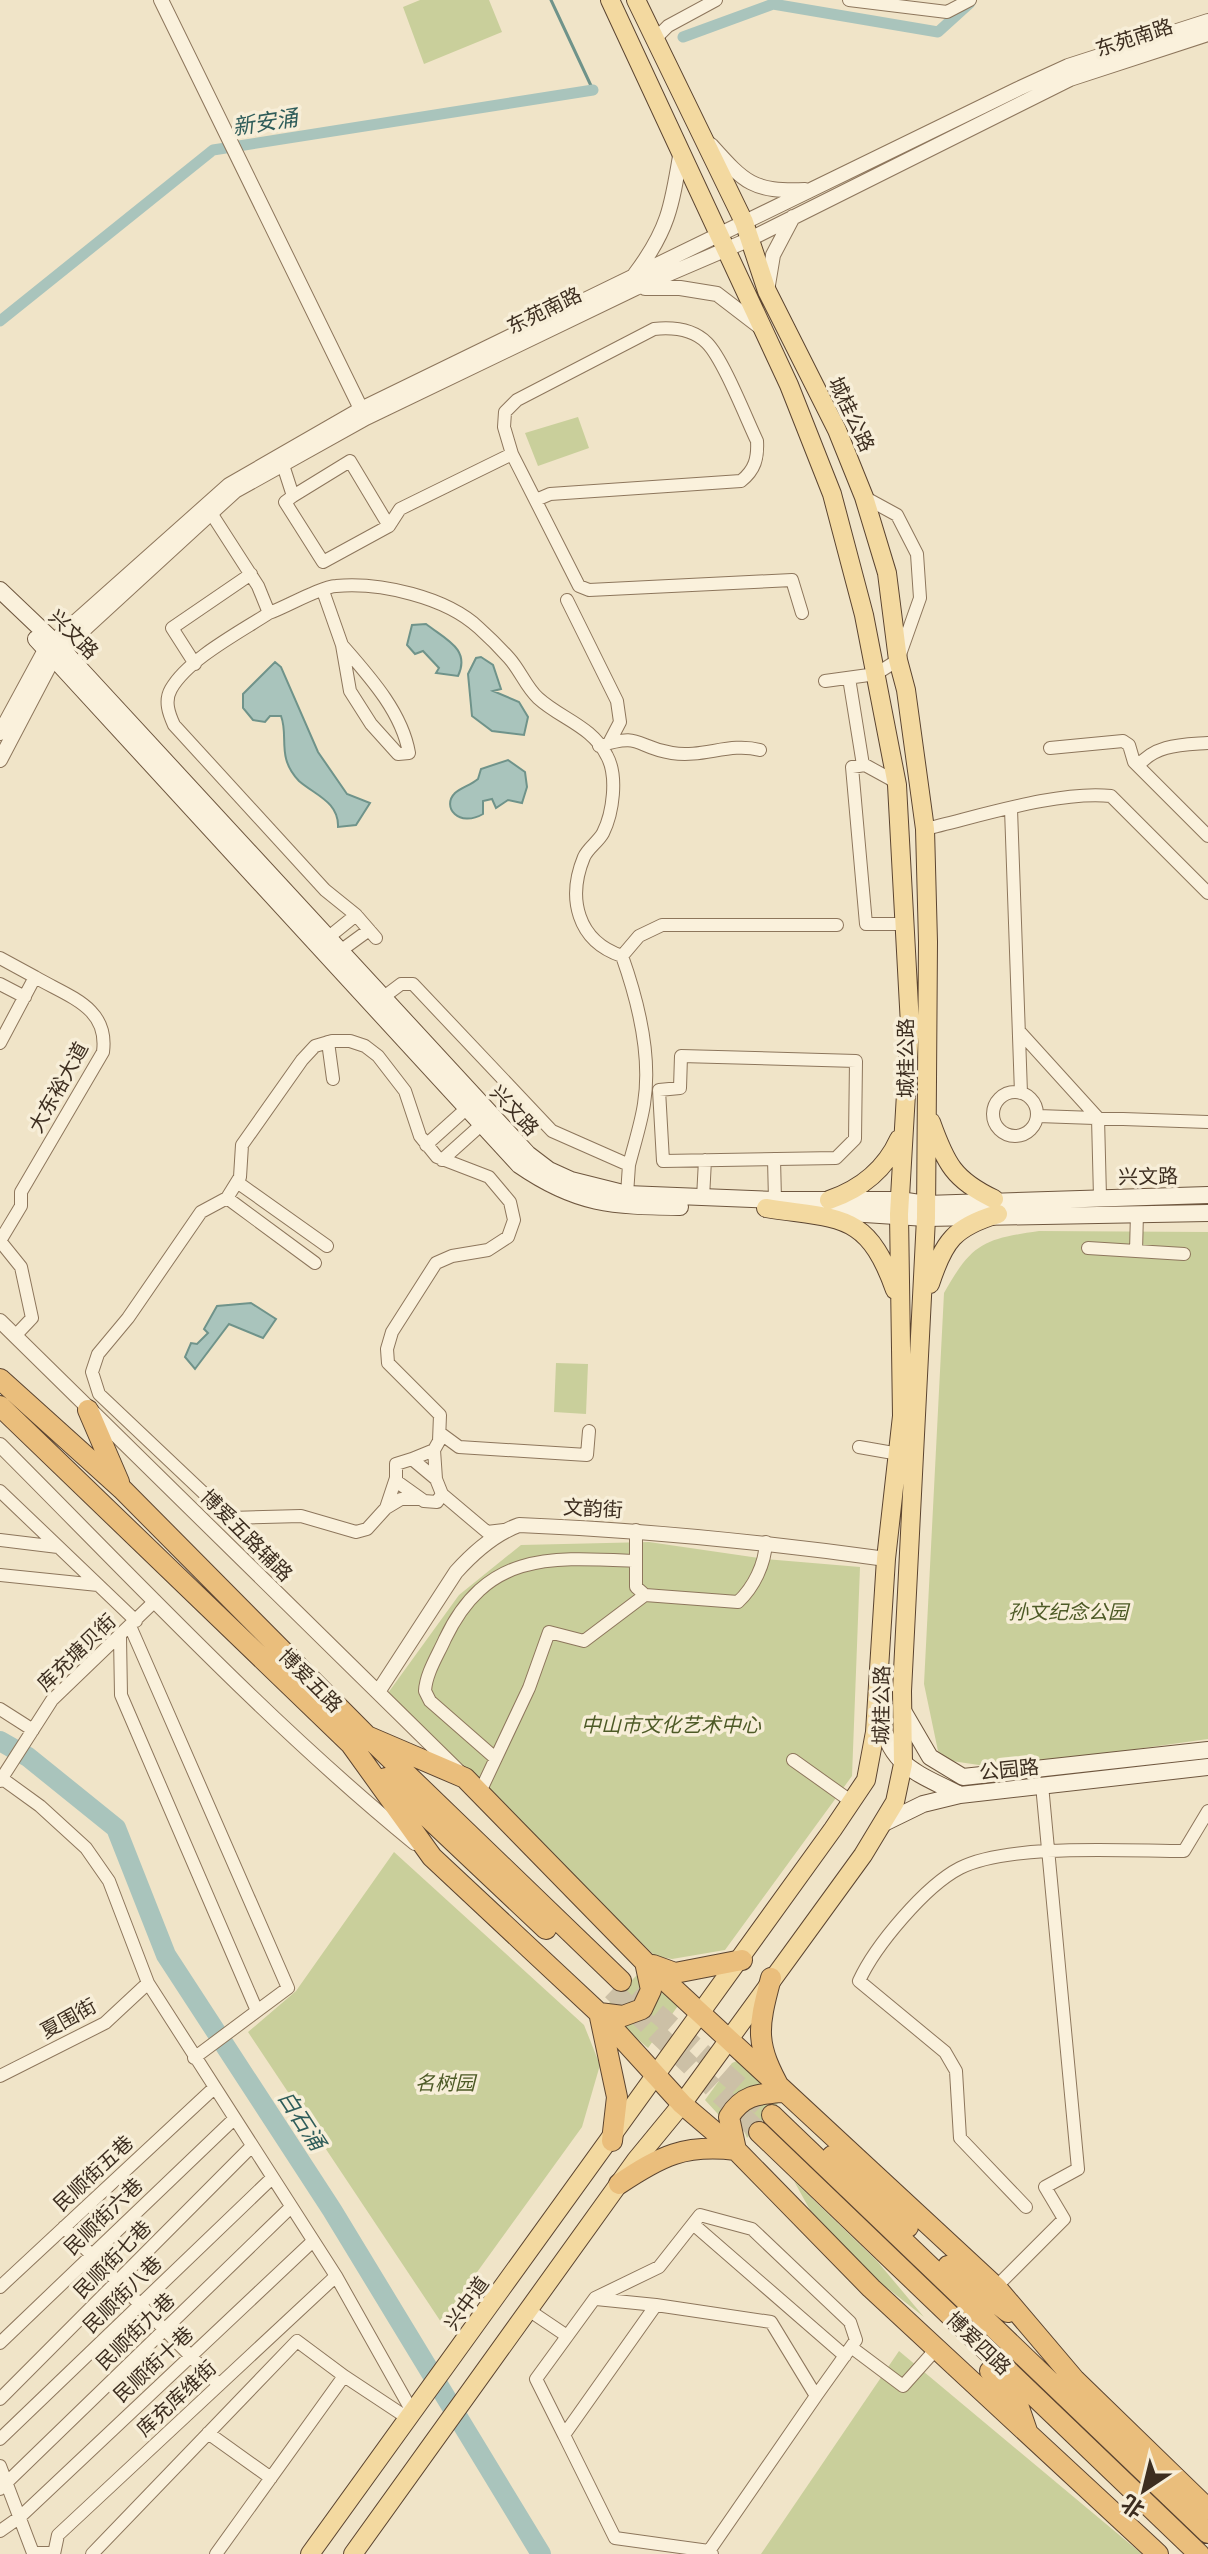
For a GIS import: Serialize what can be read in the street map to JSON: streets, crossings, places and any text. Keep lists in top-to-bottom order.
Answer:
{
  "streets": {
    "highway": ["博爱五路", "博爱四路"],
    "main road": [
      "城桂公路",
      "兴文路",
      "公园路",
      "兴中道"
    ],
    "street": [
      "东苑南路",
      "大东裕大道",
      "文韵街",
      "博爱五路辅路",
      "库充塘贝街",
      "夏围街",
      "民顺街五巷",
      "民顺街六巷",
      "民顺街七巷",
      "民顺街八巷",
      "民顺街九巷",
      "民顺街十巷",
      "库充库维街"
    ]
  },
  "crossings": [
    ["东苑南路", "城桂公路"],
    ["东苑南路", "兴文路"],
    ["城桂公路", "兴文路"],
    ["城桂公路", "文韵街"],
    ["城桂公路", "公园路"],
    ["城桂公路", "兴中道"]
  ],
  "water": ["新安涌", "白石涌"],
  "parks": ["孙文纪念公园", "中山市文化艺术中心", "名树园"],
  "north": "bottom left"
}
